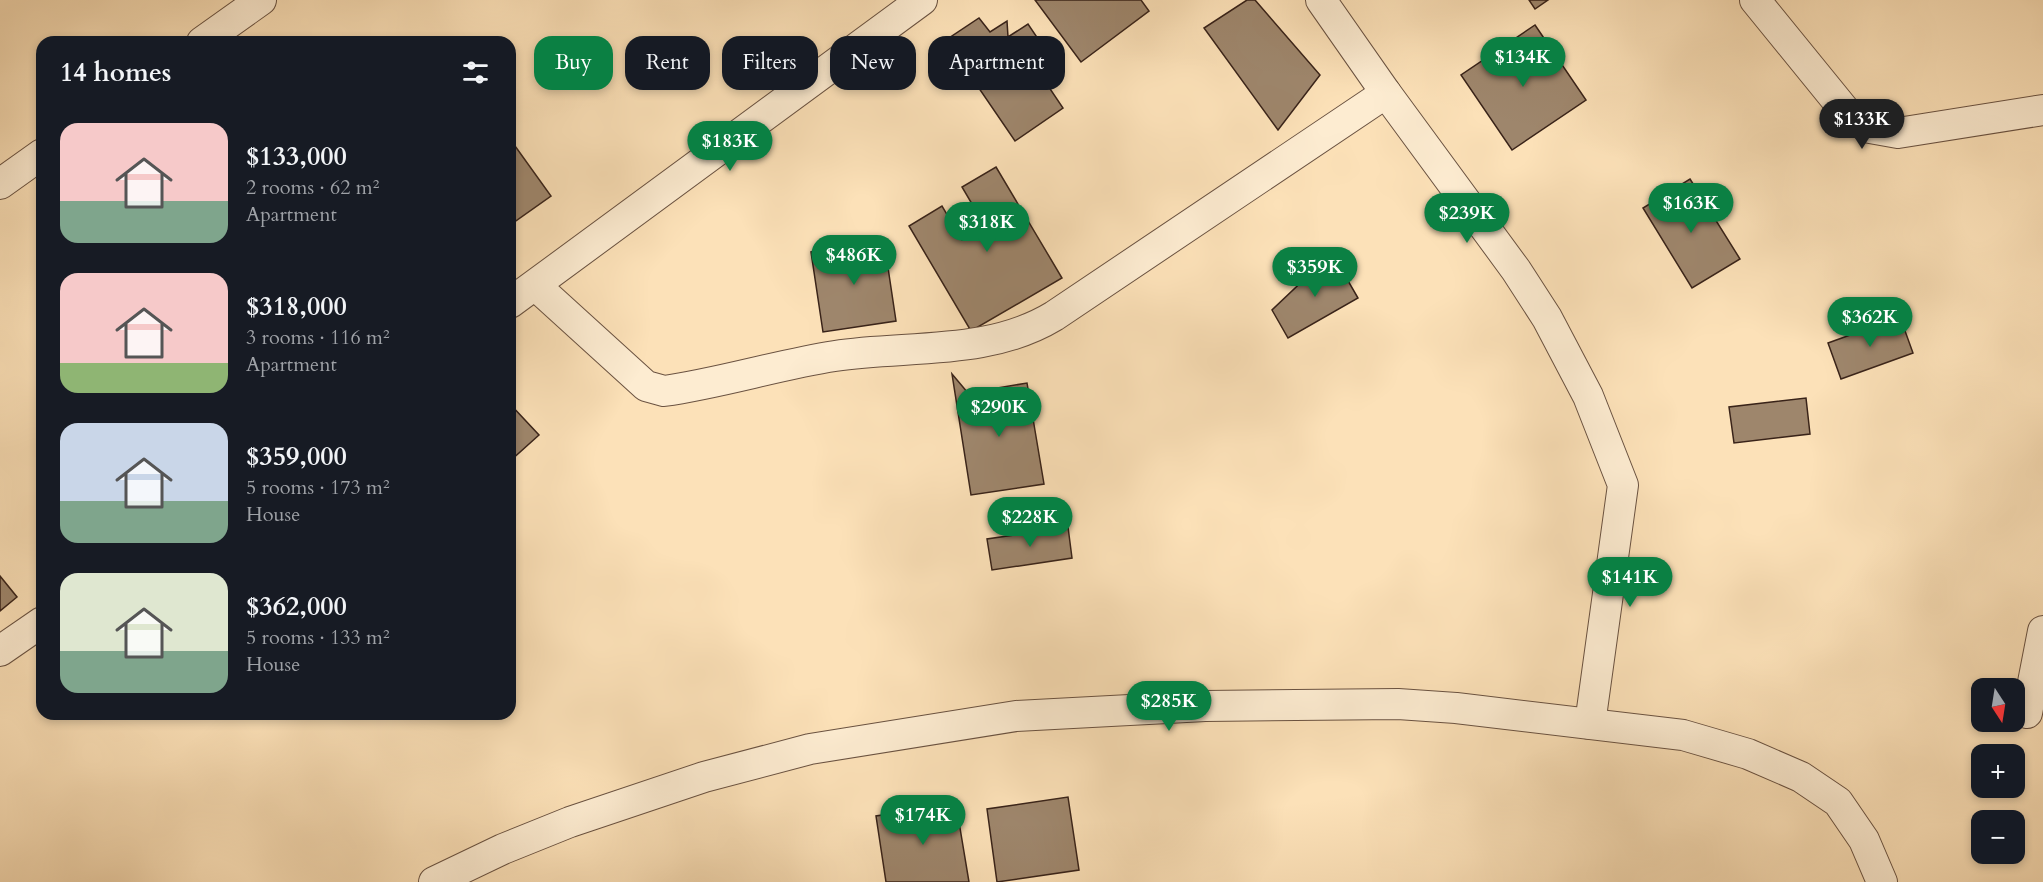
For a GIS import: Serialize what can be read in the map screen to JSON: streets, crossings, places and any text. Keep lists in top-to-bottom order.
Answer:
{
  "north": "bottom",
  "page": {
    "chip": [
      "Buy",
      "Rent",
      "Filters",
      "New",
      "Apartment"
    ],
    "heading": "14 homes",
    "price": [
      "$134K",
      "$133K",
      "$183K",
      "$163K",
      "$239K",
      "$318K",
      "$486K",
      "$359K",
      "$362K",
      "$290K",
      "$228K",
      "$141K",
      "$285K",
      "$174K"
    ],
    "list": [
      {
        "name": "$133,000",
        "note": "2 rooms · 62 m² · Apartment"
      },
      {
        "name": "$318,000",
        "note": "3 rooms · 116 m² · Apartment"
      },
      {
        "name": "$359,000",
        "note": "5 rooms · 173 m² · House"
      },
      {
        "name": "$362,000",
        "note": "5 rooms · 133 m² · House"
      }
    ],
    "map_buttons": ["+", "−"]
  }
}
